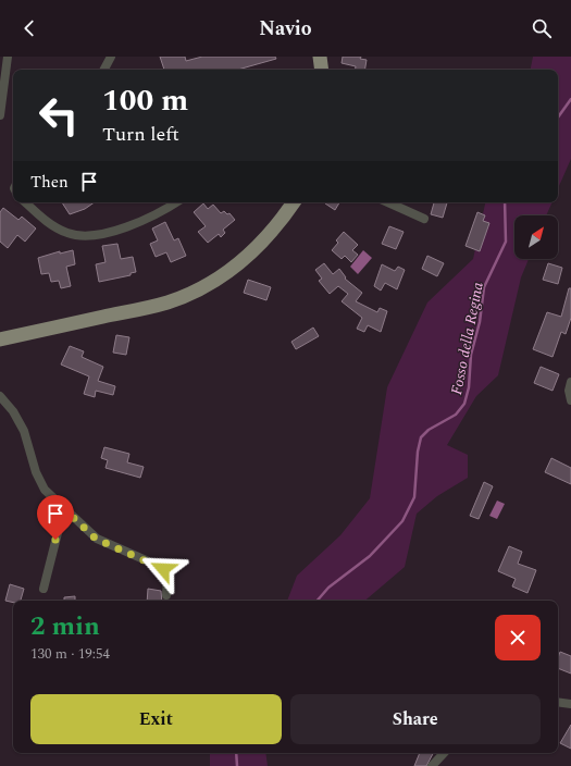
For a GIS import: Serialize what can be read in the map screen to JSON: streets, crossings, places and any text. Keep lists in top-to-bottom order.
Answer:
{
  "water": ["Fosso della Regina"],
  "north": "top right",
  "page": {
    "header": "Navio",
    "turn": ["100 m", "Turn left"],
    "then": "Then",
    "heading": ["2 min", "130 m · 19:54"],
    "buttons": ["Exit", "Share"]
  }
}
